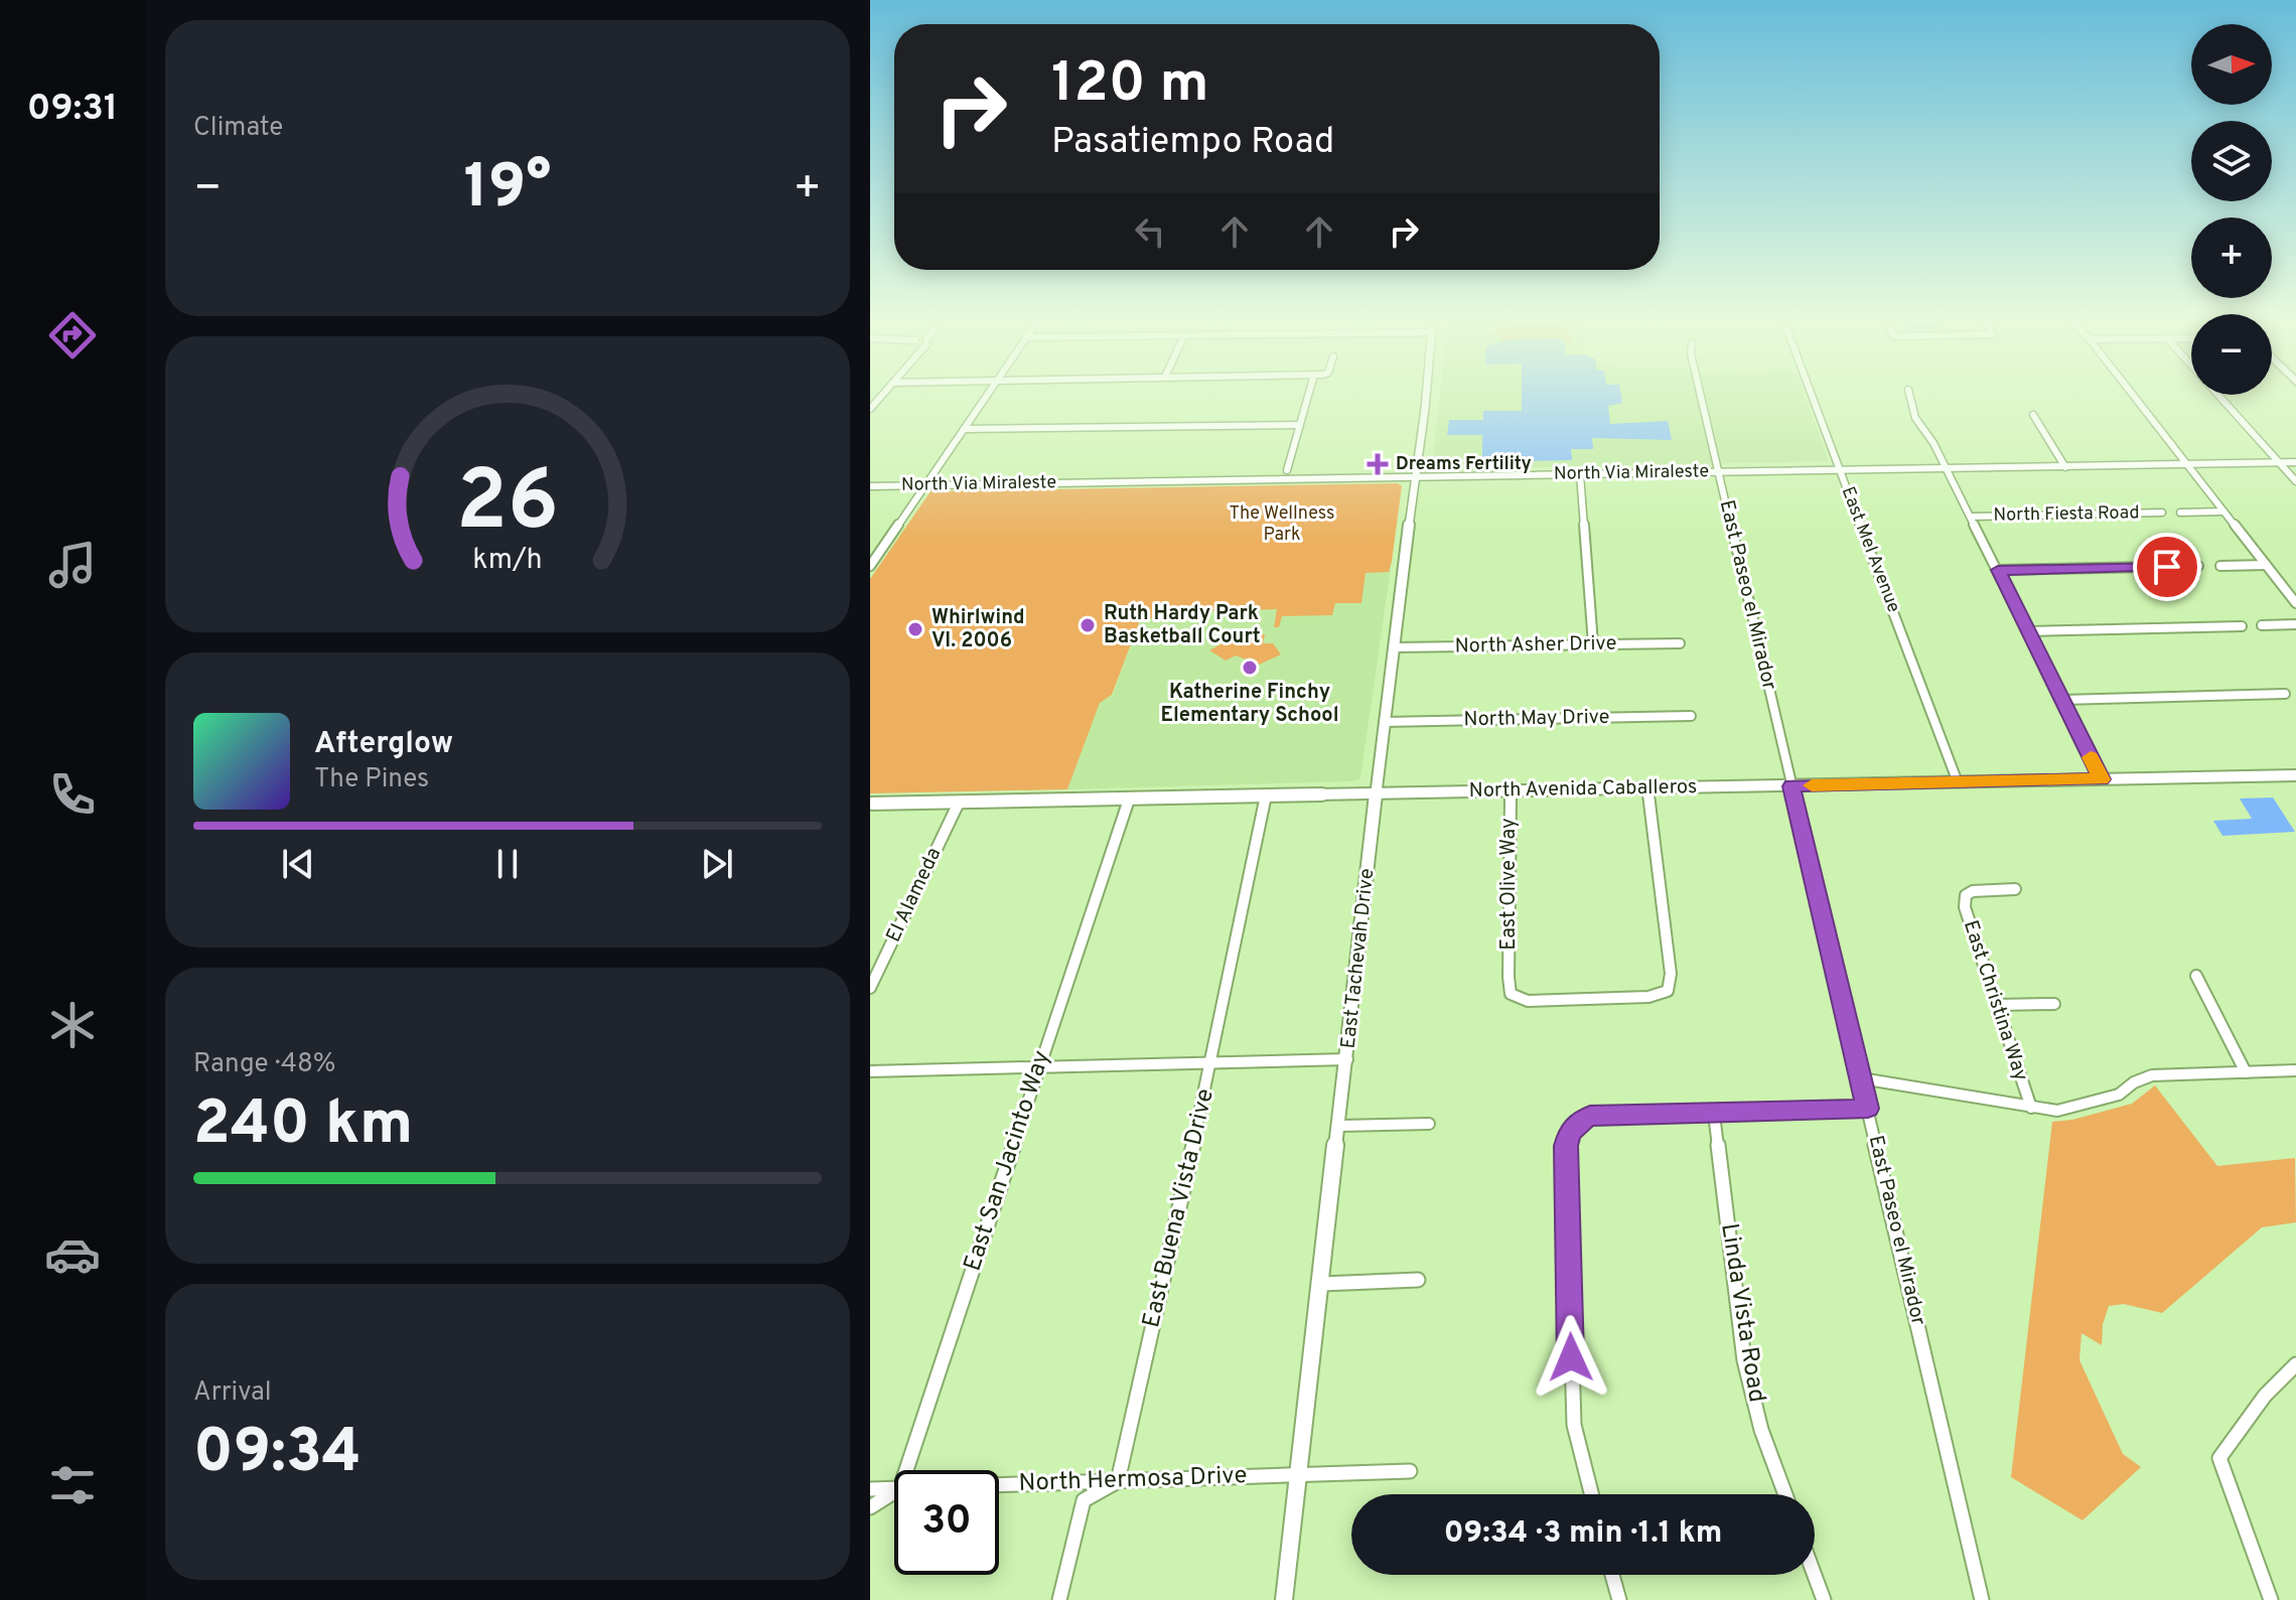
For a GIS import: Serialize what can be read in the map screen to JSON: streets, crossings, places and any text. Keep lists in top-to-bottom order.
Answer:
{
  "streets": {
    "street": [
      "North Via Miraleste",
      "North Fiesta Road",
      "East Mel Avenue",
      "East Paseo el Mirador",
      "North Asher Drive",
      "North May Drive",
      "North Avenida Caballeros",
      "East Olive Way",
      "El Alameda",
      "East Tachevah Drive",
      "East Christina Way",
      "East San Jacinto Way",
      "East Buena Vista Drive",
      "Linda Vista Road",
      "North Hermosa Drive"
    ]
  },
  "crossings": [
    ["North Via Miraleste", "East Mel Avenue"],
    ["North Via Miraleste", "East Paseo el Mirador"],
    ["North Via Miraleste", "East Tachevah Drive"],
    ["East Mel Avenue", "North Avenida Caballeros"],
    ["East Paseo el Mirador", "North Avenida Caballeros"],
    ["North Asher Drive", "East Tachevah Drive"],
    ["North May Drive", "East Tachevah Drive"],
    ["North Avenida Caballeros", "East Olive Way"],
    ["North Avenida Caballeros", "El Alameda"],
    ["North Avenida Caballeros", "East Tachevah Drive"],
    ["North Avenida Caballeros", "East San Jacinto Way"],
    ["North Avenida Caballeros", "East Buena Vista Drive"],
    ["East Tachevah Drive", "North Hermosa Drive"],
    ["East Buena Vista Drive", "North Hermosa Drive"]
  ],
  "parks": ["The Wellness Park"],
  "places": {
    "health": ["Dreams Fertility"],
    "other": ["Ruth Hardy Park Basketball Court", "Whirlwind VI. 2006", "Katherine Finchy Elementary School"]
  },
  "north": "right",
  "page": {
    "tabs": "09:31",
    "tile": [
      "Climate",
      ["Range · 48%", "240 km"],
      ["Arrival", "09:34"]
    ],
    "map_buttons": ["+", "−"],
    "turn": ["120 m", "Pasatiempo Road"],
    "heat": ["−", "19°", "+"],
    "song": ["Afterglow", "The Pines"],
    "limit": "30",
    "trip": "09:34 · 3 min · 1.1 km",
    "gauge": ["26", "km/h"]
  }
}
